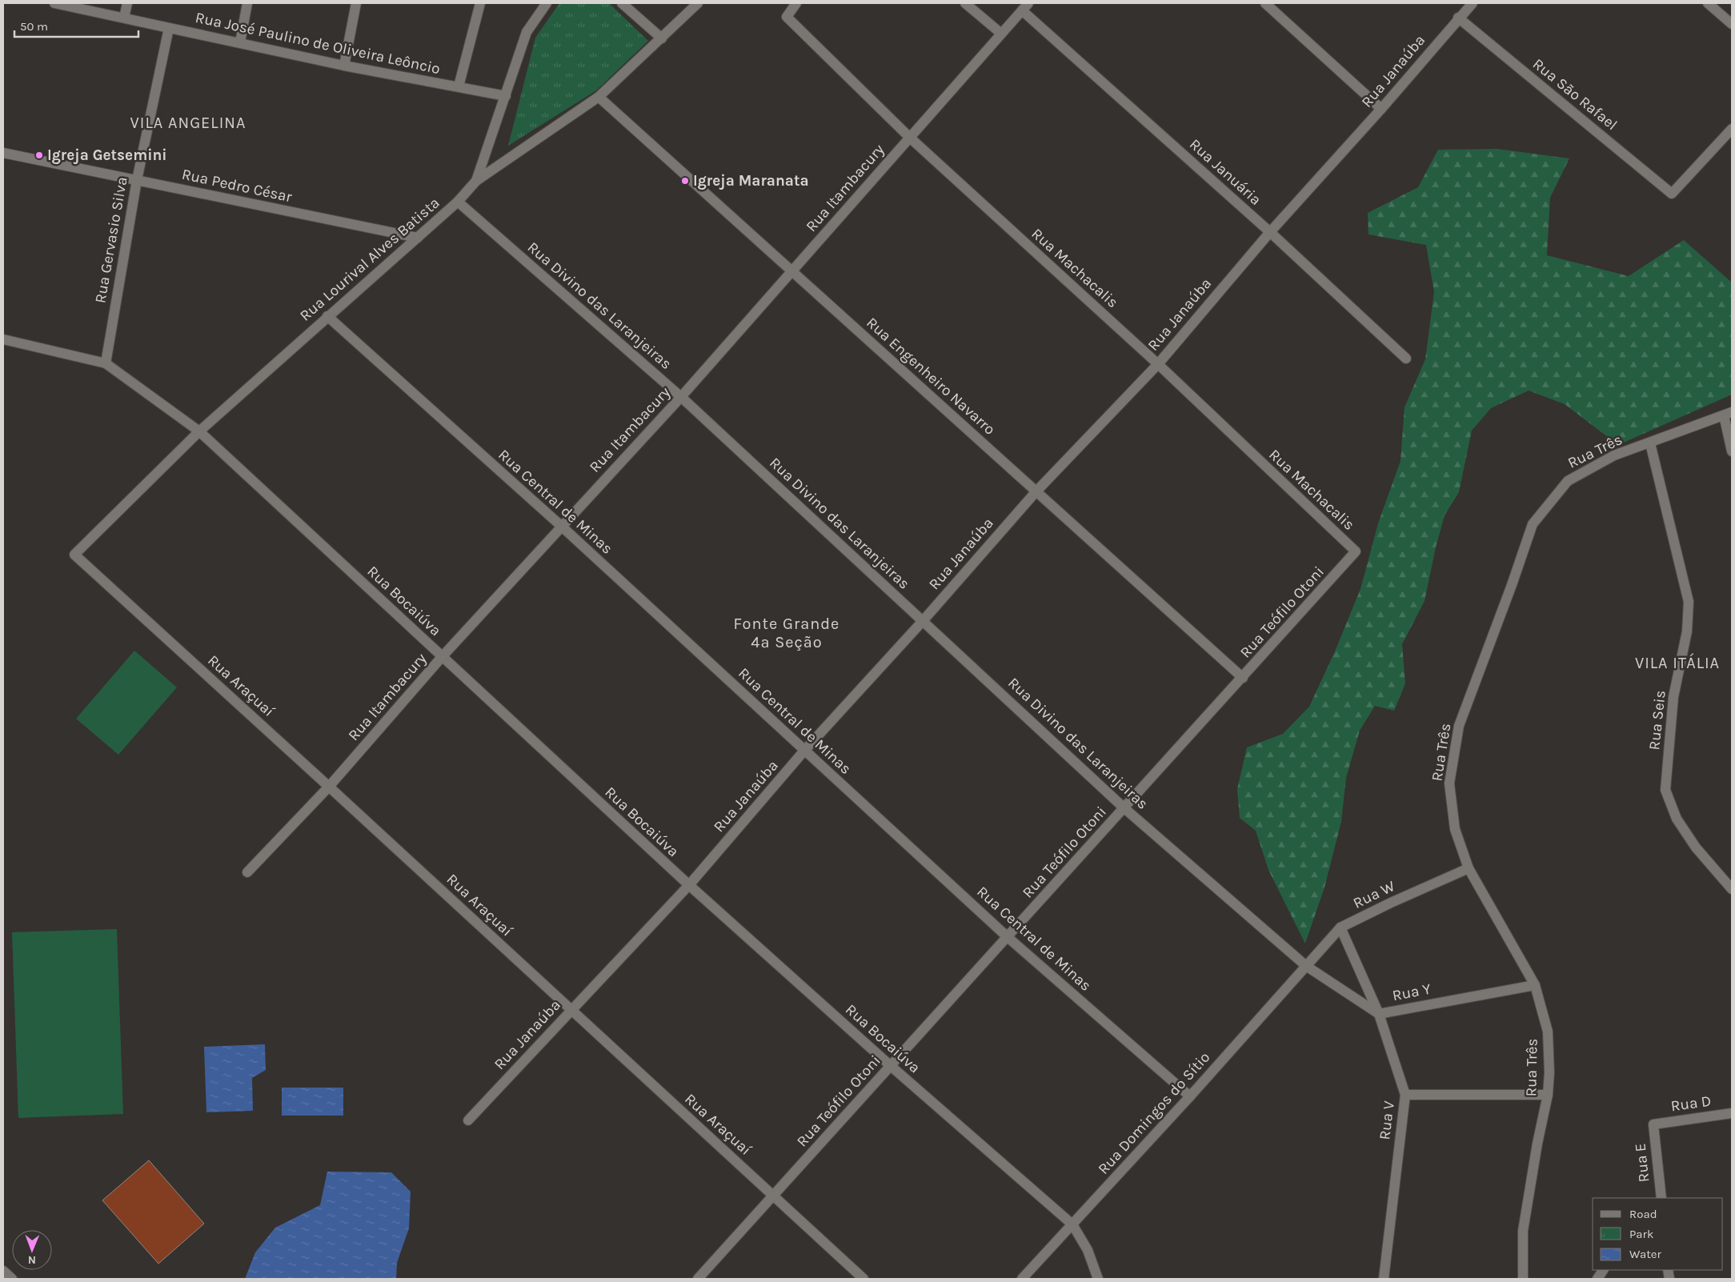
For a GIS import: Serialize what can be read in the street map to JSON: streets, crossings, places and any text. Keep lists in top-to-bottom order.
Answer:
{
  "streets": {
    "street": [
      "Rua José Paulino de Oliveira Leôncio",
      "Rua Janaúba",
      "Rua São Rafael",
      "Rua Januária",
      "Rua Pedro César",
      "Rua Itambacury",
      "Rua Gervasio Silva",
      "Rua Lourival Alves Batista",
      "Rua Machacalis",
      "Rua Divino das Laranjeiras",
      "Rua Engenheiro Navarro",
      "Rua Três",
      "Rua Central de Minas",
      "Rua Bocaiúva",
      "Rua Teófilo Otoni",
      "Rua Araçuaí",
      "Rua Seis",
      "Rua W",
      "Rua Y",
      "Rua D",
      "Rua Domingos do Sítio",
      "Rua V",
      "Rua E"
    ]
  },
  "crossings": [
    ["Rua José Paulino de Oliveira Leôncio", "Rua Gervasio Silva"],
    ["Rua Janaúba", "Rua São Rafael"],
    ["Rua Janaúba", "Rua Januária"],
    ["Rua Janaúba", "Rua Machacalis"],
    ["Rua Janaúba", "Rua Divino das Laranjeiras"],
    ["Rua Janaúba", "Rua Engenheiro Navarro"],
    ["Rua Janaúba", "Rua Central de Minas"],
    ["Rua Janaúba", "Rua Bocaiúva"],
    ["Rua Janaúba", "Rua Araçuaí"],
    ["Rua Januária", "Rua Itambacury"],
    ["Rua Pedro César", "Rua Gervasio Silva"],
    ["Rua Pedro César", "Rua Lourival Alves Batista"],
    ["Rua Itambacury", "Rua Machacalis"],
    ["Rua Itambacury", "Rua Divino das Laranjeiras"],
    ["Rua Itambacury", "Rua Engenheiro Navarro"],
    ["Rua Itambacury", "Rua Central de Minas"],
    ["Rua Itambacury", "Rua Bocaiúva"],
    ["Rua Itambacury", "Rua Araçuaí"],
    ["Rua Gervasio Silva", "Rua Bocaiúva"],
    ["Rua Lourival Alves Batista", "Rua Divino das Laranjeiras"],
    ["Rua Lourival Alves Batista", "Rua Engenheiro Navarro"],
    ["Rua Lourival Alves Batista", "Rua Central de Minas"],
    ["Rua Lourival Alves Batista", "Rua Bocaiúva"],
    ["Rua Lourival Alves Batista", "Rua Araçuaí"],
    ["Rua Machacalis", "Rua Teófilo Otoni"],
    ["Rua Divino das Laranjeiras", "Rua Teófilo Otoni"],
    ["Rua Divino das Laranjeiras", "Rua W"],
    ["Rua Divino das Laranjeiras", "Rua Y"],
    ["Rua Divino das Laranjeiras", "Rua Domingos do Sítio"],
    ["Rua Engenheiro Navarro", "Rua Teófilo Otoni"],
    ["Rua Três", "Rua Seis"],
    ["Rua Três", "Rua W"],
    ["Rua Três", "Rua Y"],
    ["Rua Central de Minas", "Rua Teófilo Otoni"],
    ["Rua Central de Minas", "Rua Domingos do Sítio"],
    ["Rua Bocaiúva", "Rua Teófilo Otoni"],
    ["Rua Bocaiúva", "Rua Domingos do Sítio"],
    ["Rua Teófilo Otoni", "Rua Araçuaí"],
    ["Rua W", "Rua Y"],
    ["Rua W", "Rua Domingos do Sítio"],
    ["Rua W", "Rua V"],
    ["Rua Y", "Rua Domingos do Sítio"],
    ["Rua Y", "Rua V"],
    ["Rua D", "Rua E"]
  ],
  "districts": ["VILA ANGELINA", "Fonte Grande 4ª Seção", "VILA ITÁLIA"],
  "places": ["Igreja Getsemini", "Igreja Maranata"],
  "legend": ["Road", "Park", "Water"],
  "scale_bar": "50 m",
  "north": "bottom"
}
